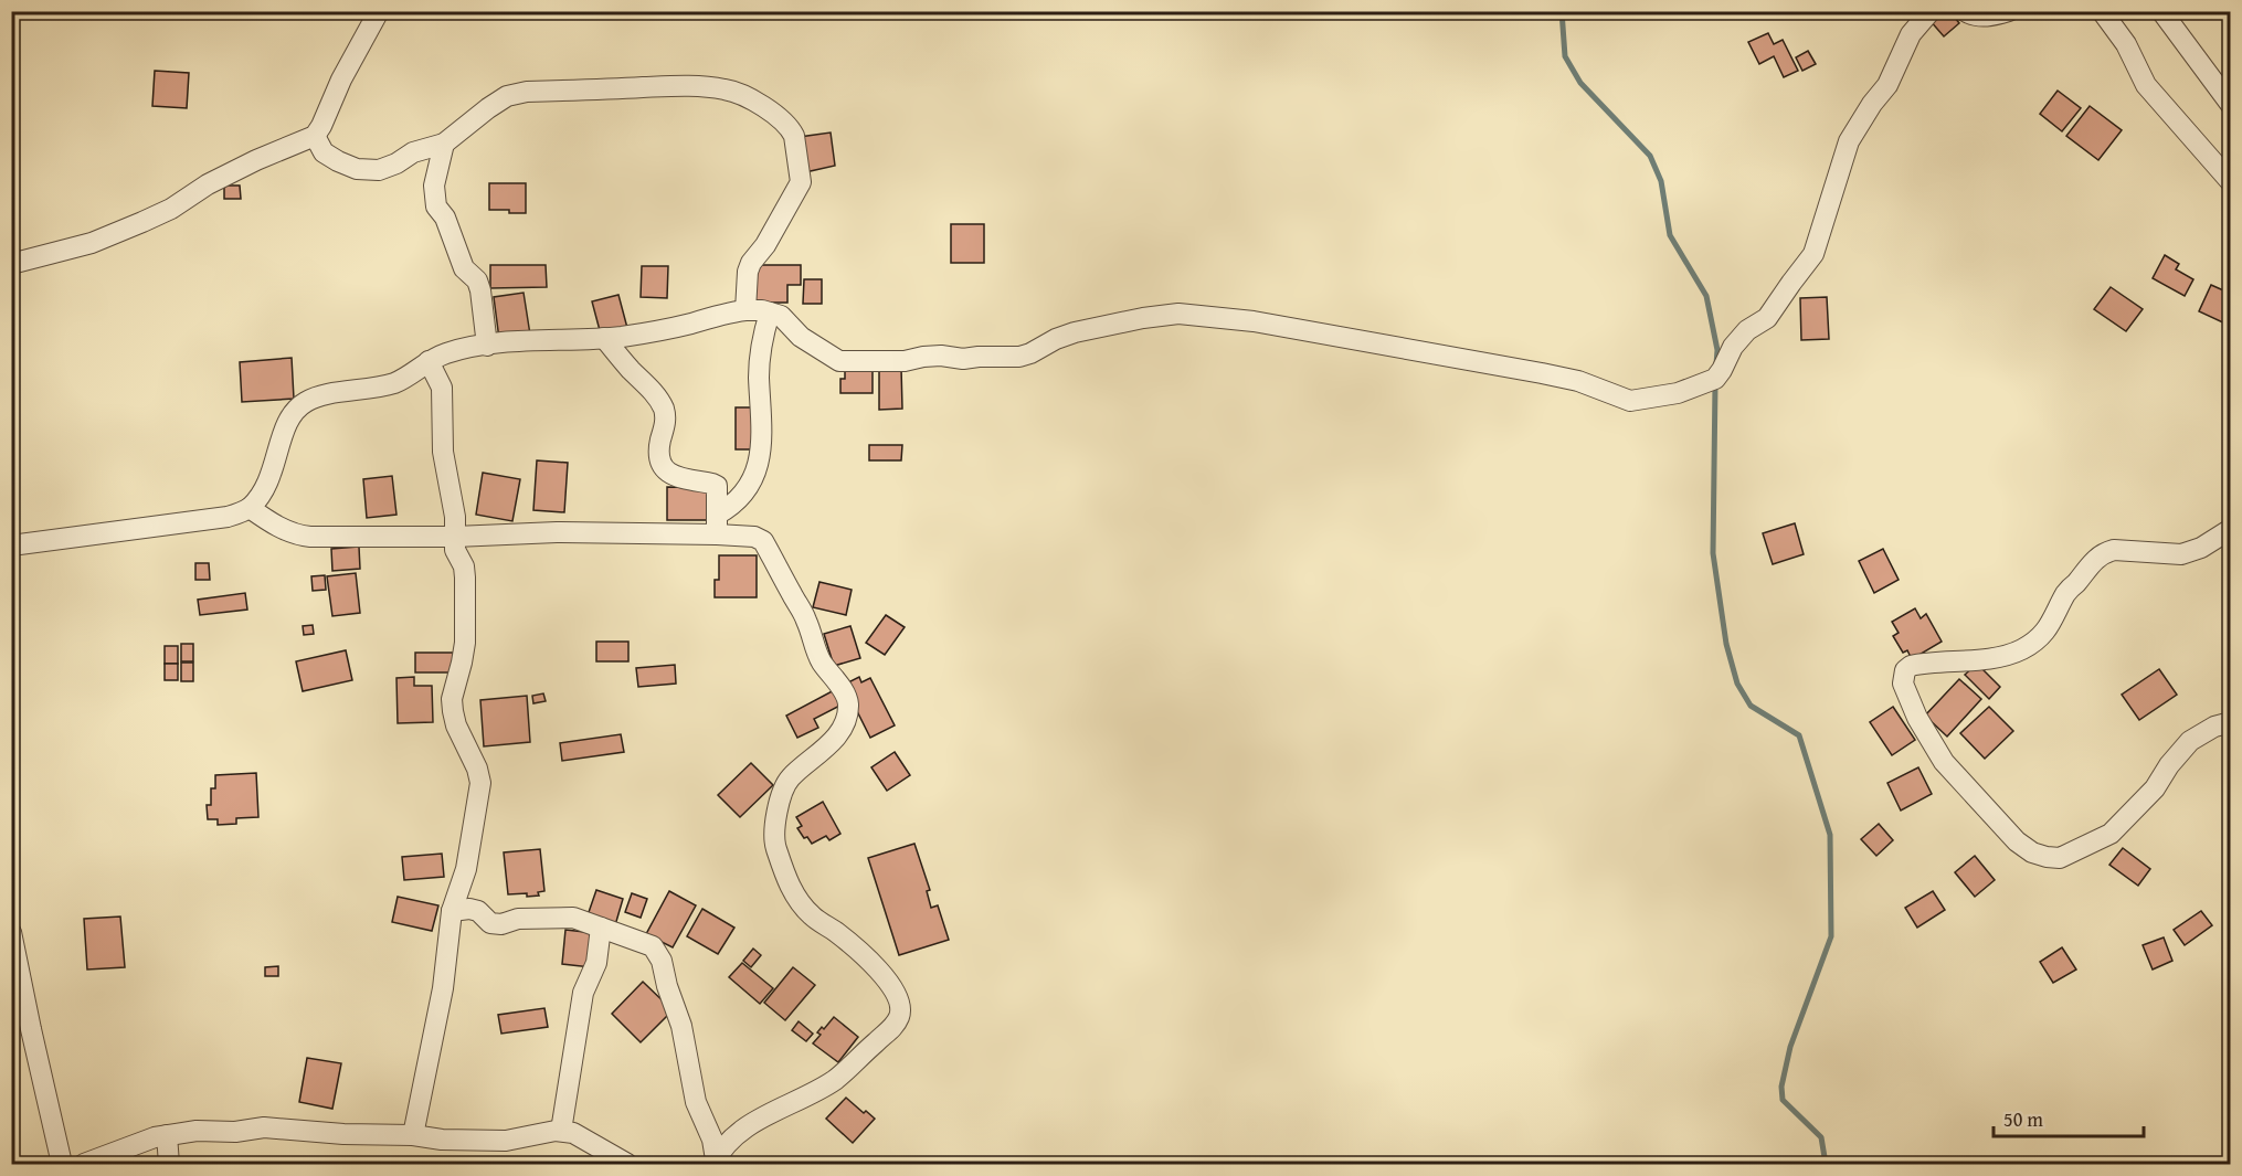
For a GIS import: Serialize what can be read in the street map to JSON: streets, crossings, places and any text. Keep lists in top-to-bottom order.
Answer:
{
  "scale_bar": "50 m"
}
